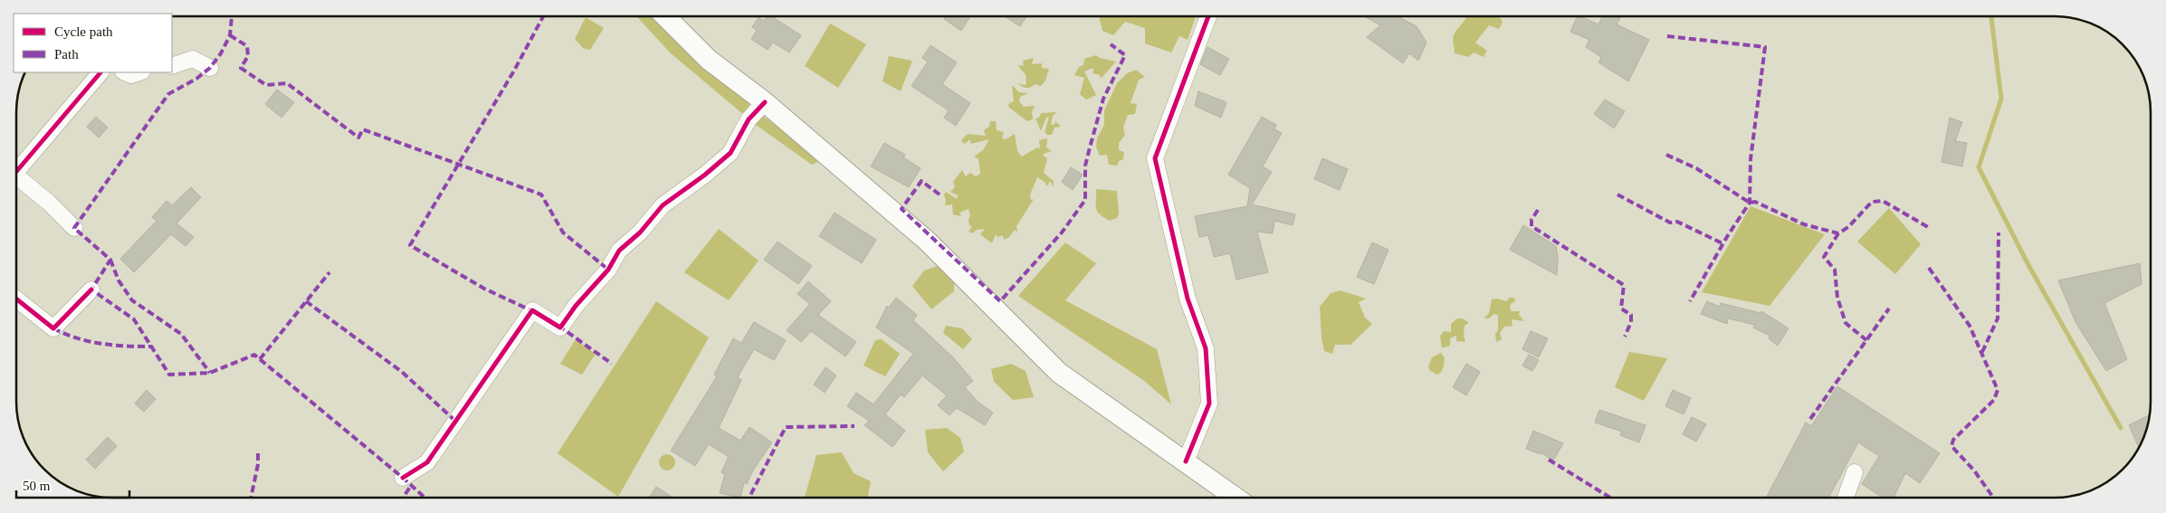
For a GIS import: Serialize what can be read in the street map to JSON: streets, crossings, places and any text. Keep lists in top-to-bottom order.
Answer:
{
  "legend": ["Cycle path", "Path"],
  "scale_bar": "50 m"
}
